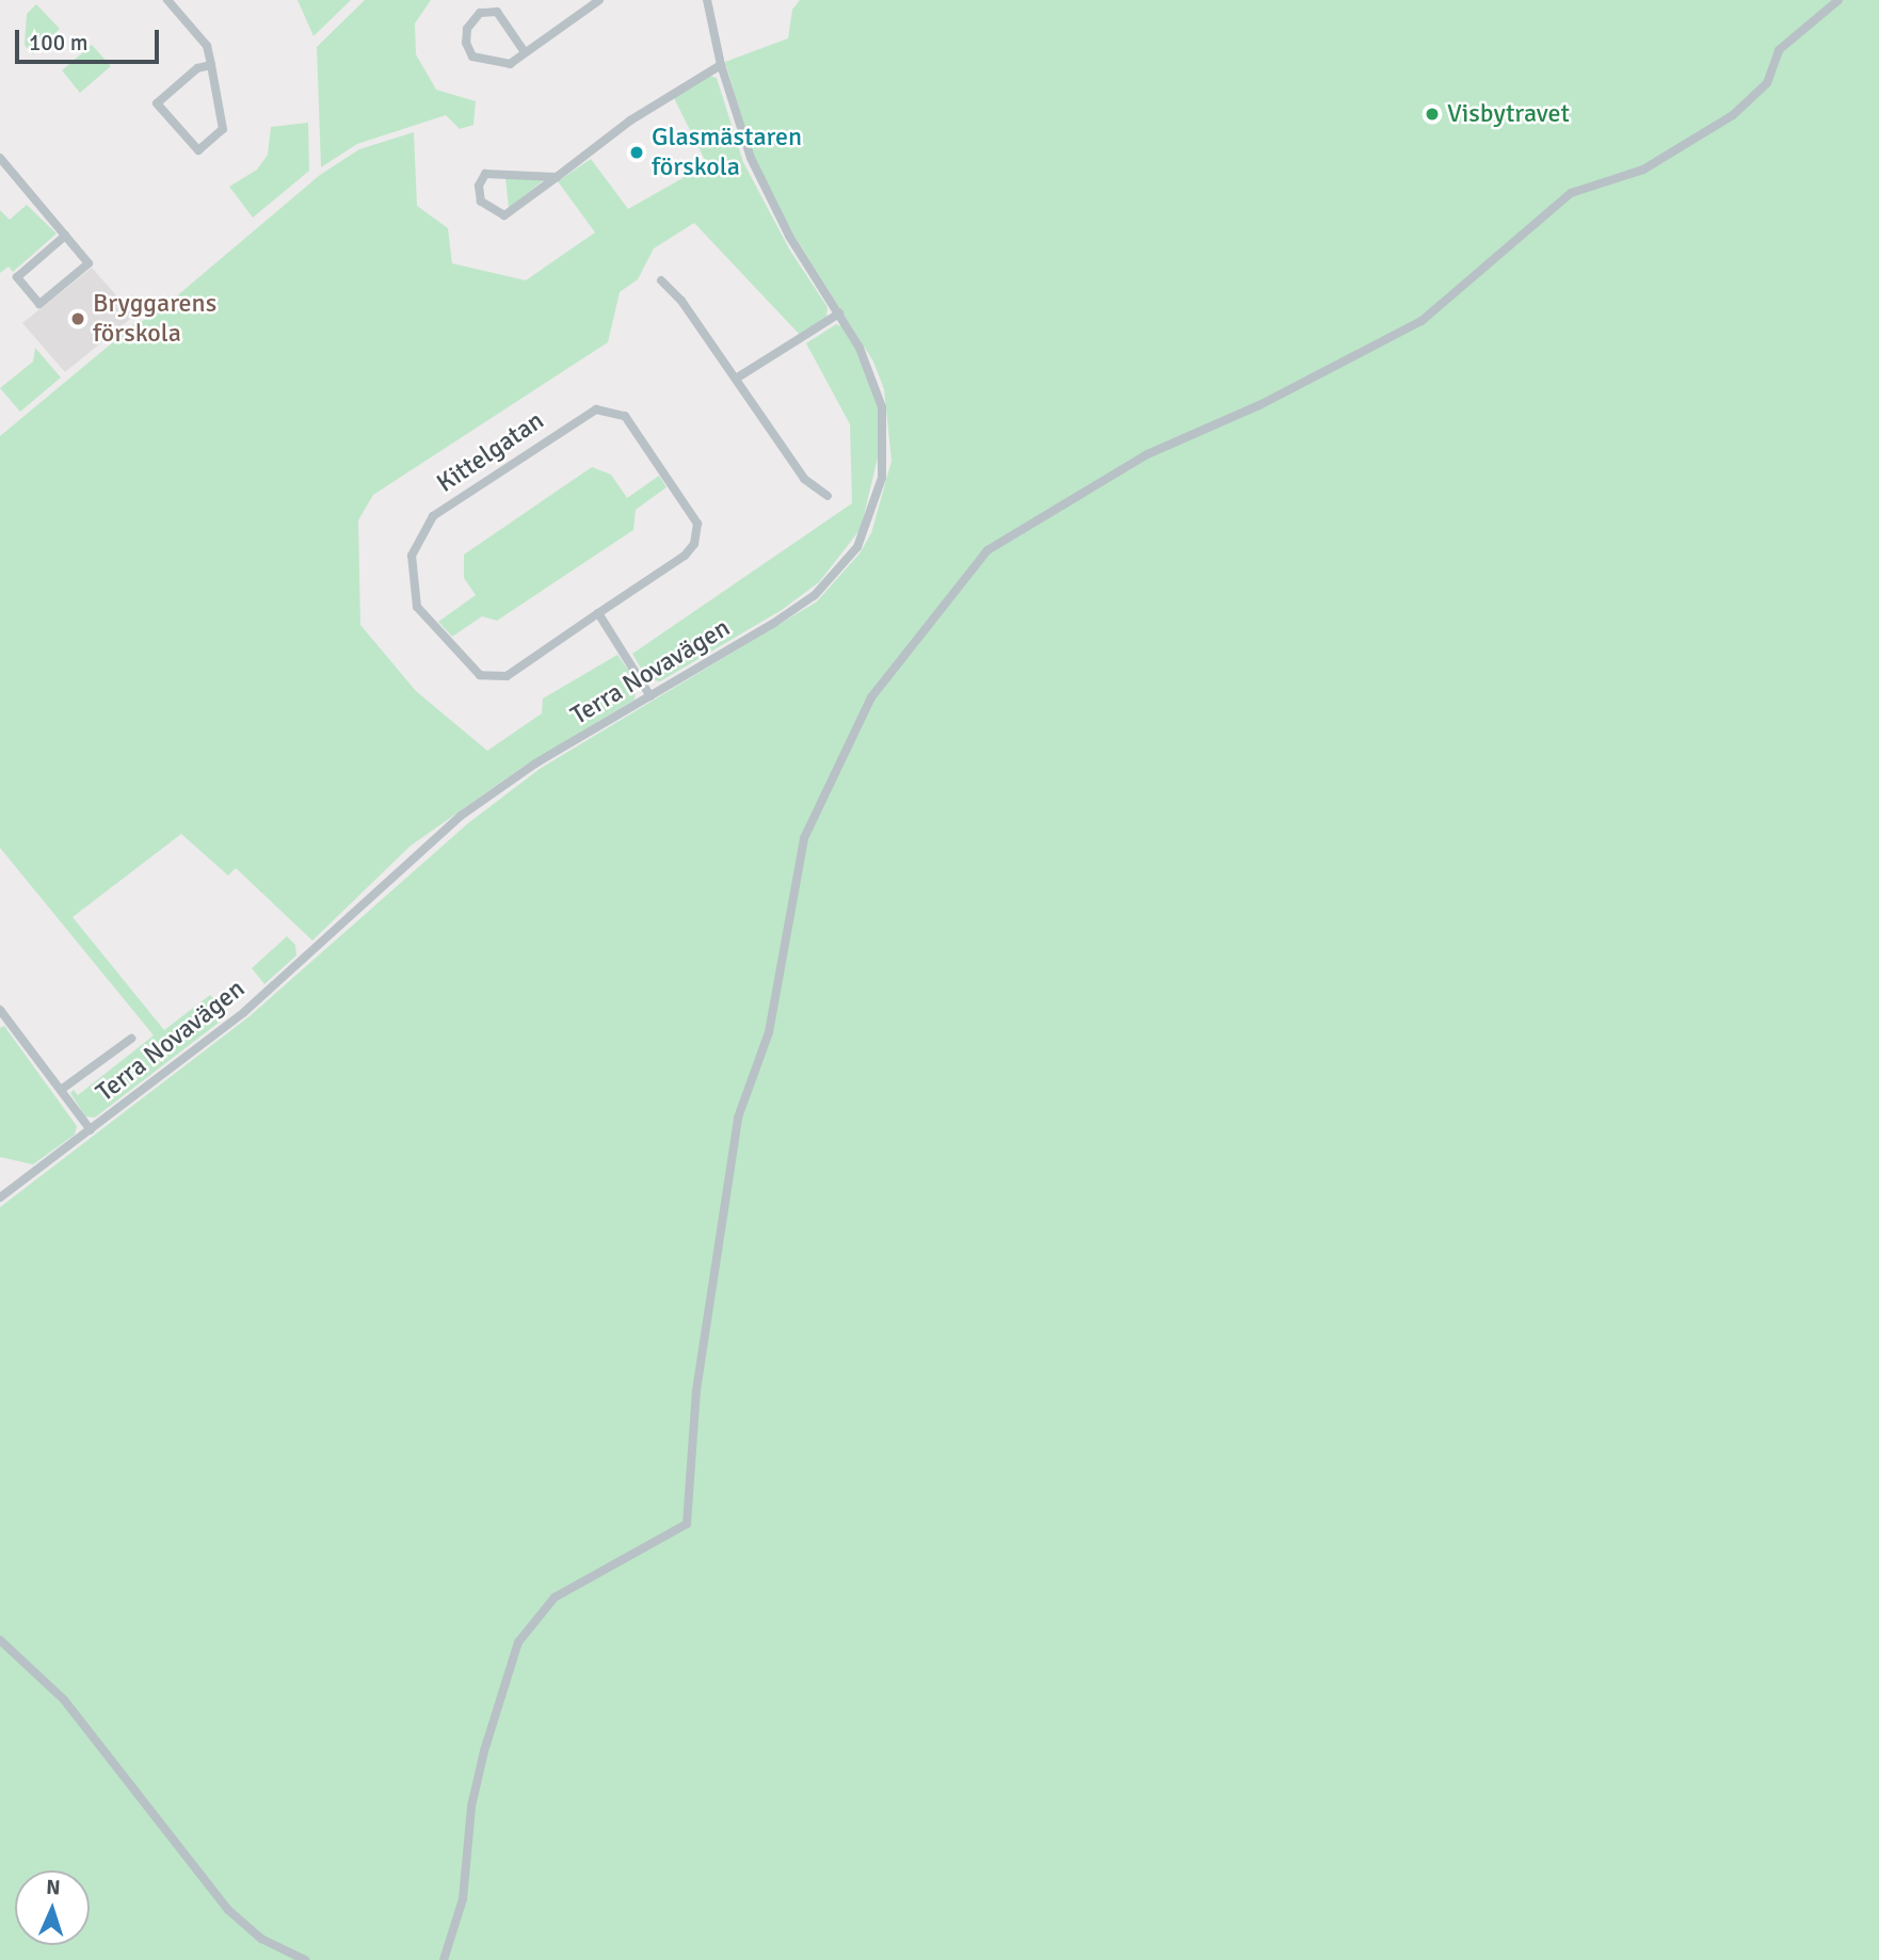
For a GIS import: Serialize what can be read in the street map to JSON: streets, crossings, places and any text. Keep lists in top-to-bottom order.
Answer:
{
  "streets": {
    "street": ["Kittelgatan", "Terra Novavägen"]
  },
  "places": ["Visbytravet", "Glasmästaren förskola", "Bryggarens förskola"],
  "scale_bar": "100 m",
  "north": "top"
}
